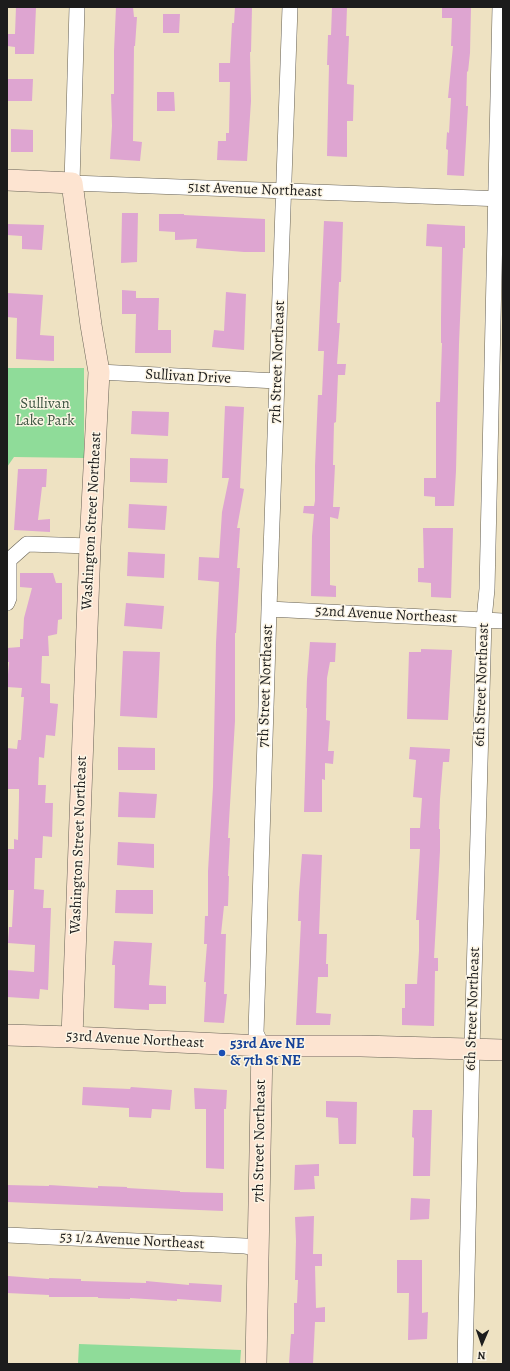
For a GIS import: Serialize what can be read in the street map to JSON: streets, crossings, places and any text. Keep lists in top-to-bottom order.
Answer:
{
  "streets": {
    "street": [
      "51st Avenue Northeast",
      "7th Street Northeast",
      "Sullivan Drive",
      "Washington Street Northeast",
      "52nd Avenue Northeast",
      "6th Street Northeast",
      "53rd Avenue Northeast",
      "53 1/2 Avenue Northeast"
    ]
  },
  "crossings": [
    ["51st Avenue Northeast", "7th Street Northeast"],
    ["51st Avenue Northeast", "Washington Street Northeast"],
    ["51st Avenue Northeast", "6th Street Northeast"],
    ["7th Street Northeast", "Sullivan Drive"],
    ["7th Street Northeast", "52nd Avenue Northeast"],
    ["7th Street Northeast", "53rd Avenue Northeast"],
    ["7th Street Northeast", "53 1/2 Avenue Northeast"],
    ["Sullivan Drive", "Washington Street Northeast"],
    ["Washington Street Northeast", "53rd Avenue Northeast"],
    ["52nd Avenue Northeast", "6th Street Northeast"],
    ["6th Street Northeast", "53rd Avenue Northeast"]
  ],
  "parks": ["Sullivan Lake Park"],
  "places": ["53rd Ave NE & 7th St NE"],
  "north": "bottom"
}
